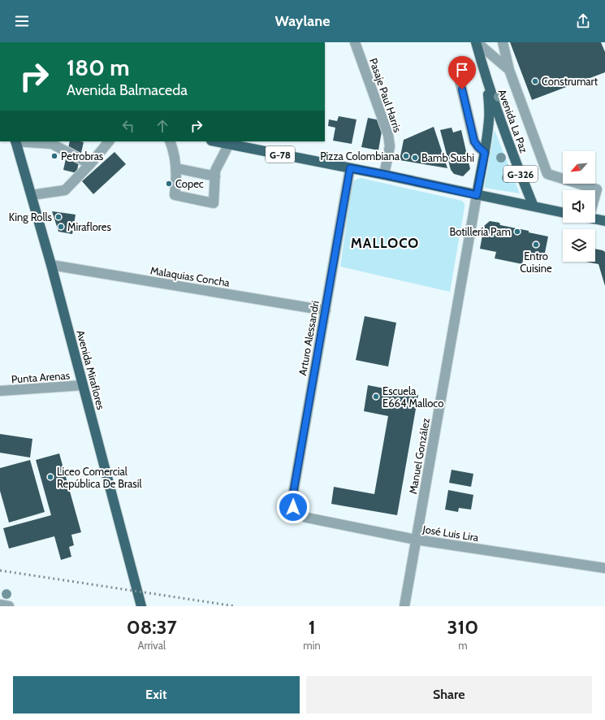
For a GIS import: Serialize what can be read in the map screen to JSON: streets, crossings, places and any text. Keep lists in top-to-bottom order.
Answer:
{
  "streets": {
    "main road": [
      "Avenida La Paz",
      "G-78",
      "G-326",
      "Avenida Miraflores"
    ],
    "street": [
      "Pasaje Paul Harris",
      "Malaquias Concha",
      "Arturo Alessandri",
      "Punta Arenas",
      "Manuel González",
      "José Luis Lira"
    ]
  },
  "crossings": [
    ["Pasaje Paul Harris", "G-78"],
    ["Avenida La Paz", "G-78"],
    ["Avenida La Paz", "Manuel González"],
    ["G-78", "Arturo Alessandri"],
    ["G-78", "Manuel González"],
    ["Malaquias Concha", "Arturo Alessandri"],
    ["Malaquias Concha", "Avenida Miraflores"],
    ["Arturo Alessandri", "José Luis Lira"],
    ["Avenida Miraflores", "Punta Arenas"],
    ["Manuel González", "José Luis Lira"]
  ],
  "districts": ["MALLOCO"],
  "places": [
    "Construmart",
    "Petrobras",
    "Pizza Colombiana",
    "Bamb Sushi",
    "Copec",
    "King Rolls",
    "Miraflores",
    "Botillería Pam",
    "Entro Cuisine",
    "Escuela E664 Malloco",
    "Liceo Comercial República De Brasil"
  ],
  "north": "bottom left",
  "page": {
    "header": "Waylane",
    "turn": ["180 m", "Avenida Balmaceda"],
    "eta": [
      "08:37",
      "Arrival",
      "1",
      "min",
      "310",
      "m"
    ],
    "buttons": ["Exit", "Share"]
  }
}
